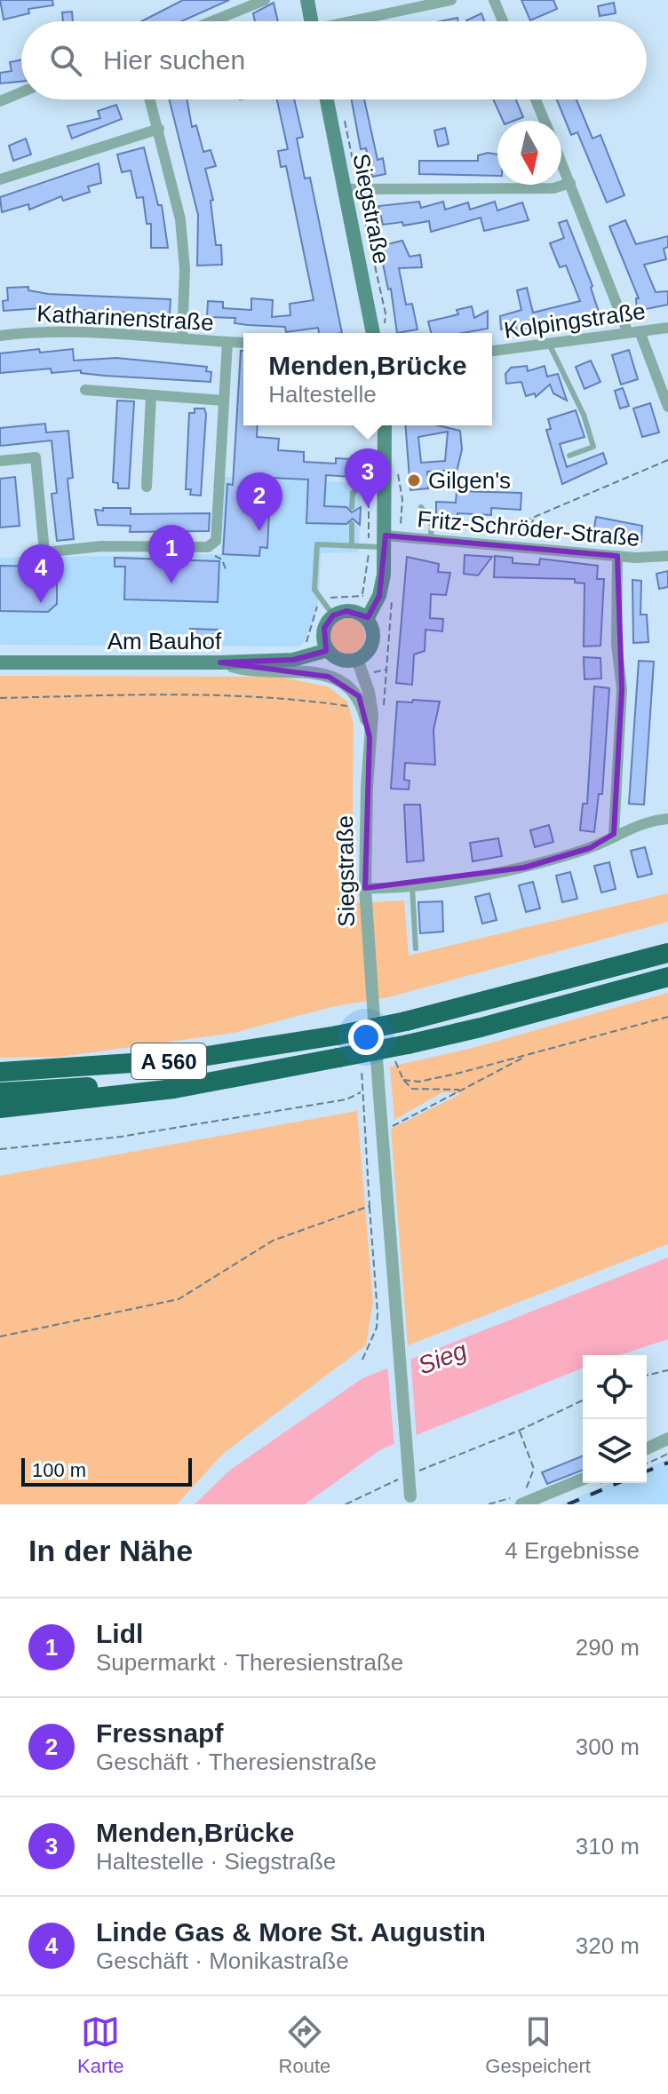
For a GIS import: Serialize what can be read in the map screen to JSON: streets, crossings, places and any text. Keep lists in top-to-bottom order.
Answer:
{
  "streets": {
    "highway": ["A 560"],
    "main road": ["Siegstraße", "Am Bauhof"],
    "street": ["Katharinenstraße", "Kolpingstraße", "Fritz-Schröder-Straße"]
  },
  "crossings": [
    ["Siegstraße", "Am Bauhof"]
  ],
  "water": ["Sieg"],
  "places": ["Gilgen's"],
  "scale_bar": "100 m",
  "north": "bottom",
  "page": {
    "search": "Hier suchen",
    "popup": ["Menden,Brücke", "Haltestelle"],
    "pins": [
      "3",
      "2",
      "1",
      "4"
    ],
    "scale": "100 m",
    "heading": ["In der Nähe", "4 Ergebnisse"],
    "list": [
      {
        "mark": "1",
        "name": "Lidl",
        "note": "Supermarkt · Theresienstraße",
        "value": "290 m"
      },
      {
        "mark": "2",
        "name": "Fressnapf",
        "note": "Geschäft · Theresienstraße",
        "value": "300 m"
      },
      {
        "mark": "3",
        "name": "Menden,Brücke",
        "note": "Haltestelle · Siegstraße",
        "value": "310 m"
      },
      {
        "mark": "4",
        "name": "Linde Gas & More St. Augustin",
        "note": "Geschäft · Monikastraße",
        "value": "320 m"
      }
    ],
    "nav": ["Karte", "Route", "Gespeichert"]
  }
}
